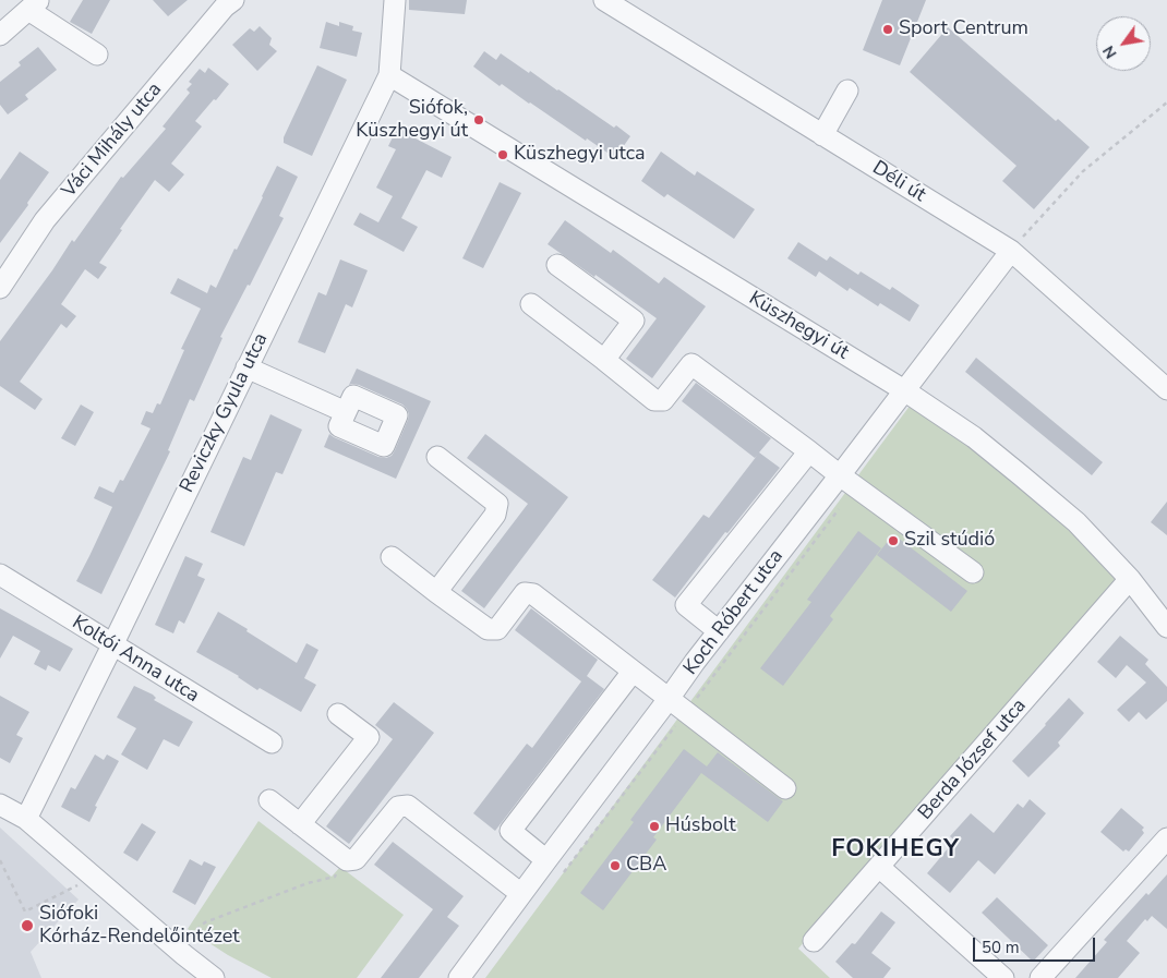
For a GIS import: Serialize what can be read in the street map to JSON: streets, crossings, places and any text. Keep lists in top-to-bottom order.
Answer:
{
  "streets": {
    "street": [
      "Váci Mihály utca",
      "Déli út",
      "Küszhegyi út",
      "Reviczky Gyula utca",
      "Koch Róbert utca",
      "Koltói Anna utca",
      "Berda József utca"
    ]
  },
  "crossings": [
    ["Déli út", "Koch Róbert utca"],
    ["Küszhegyi út", "Reviczky Gyula utca"],
    ["Küszhegyi út", "Koch Róbert utca"],
    ["Küszhegyi út", "Berda József utca"],
    ["Reviczky Gyula utca", "Koltói Anna utca"]
  ],
  "districts": ["FOKIHEGY"],
  "places": [
    "Sport Centrum",
    "Siófok, Küszhegyi út",
    "Küszhegyi utca",
    "Szil stúdió",
    "Húsbolt",
    "CBA",
    "Siófoki Kórház-Rendelőintézet"
  ],
  "scale_bar": "50 m",
  "north": "bottom left"
}
